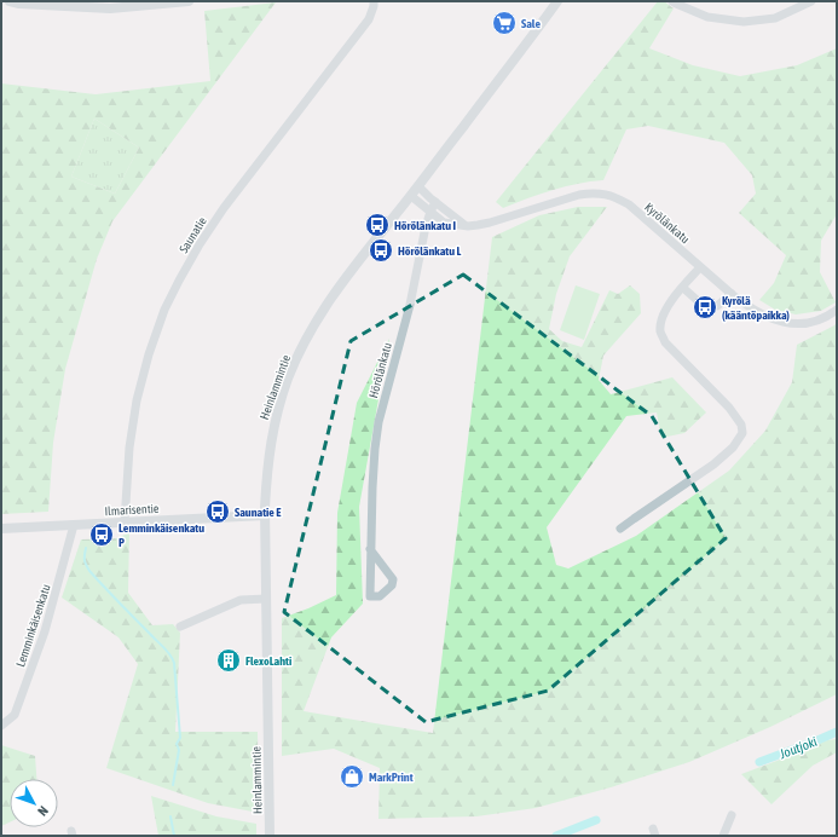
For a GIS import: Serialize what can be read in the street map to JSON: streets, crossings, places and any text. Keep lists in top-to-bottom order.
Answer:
{
  "streets": {
    "street": [
      "Kyrölänkatu",
      "Saunatie",
      "Hörölänkatu",
      "Heinlammintie",
      "Ilmarisentie",
      "Lemminkäisenkatu"
    ]
  },
  "crossings": [
    ["Kyrölänkatu", "Hörölänkatu"],
    ["Kyrölänkatu", "Heinlammintie"],
    ["Saunatie", "Ilmarisentie"],
    ["Heinlammintie", "Ilmarisentie"],
    ["Ilmarisentie", "Lemminkäisenkatu"]
  ],
  "water": ["Joutjoki"],
  "places": {
    "supermarket": ["Sale"],
    "bus stop": [
      "Hörölänkatu I",
      "Hörölänkatu L",
      "Kyrölä (kääntöpaikka)",
      "Saunatie E",
      "Lemminkäisenkatu P"
    ],
    "building": ["FlexoLahti"],
    "shop": ["MarkPrint"]
  },
  "north": "bottom right"
}
